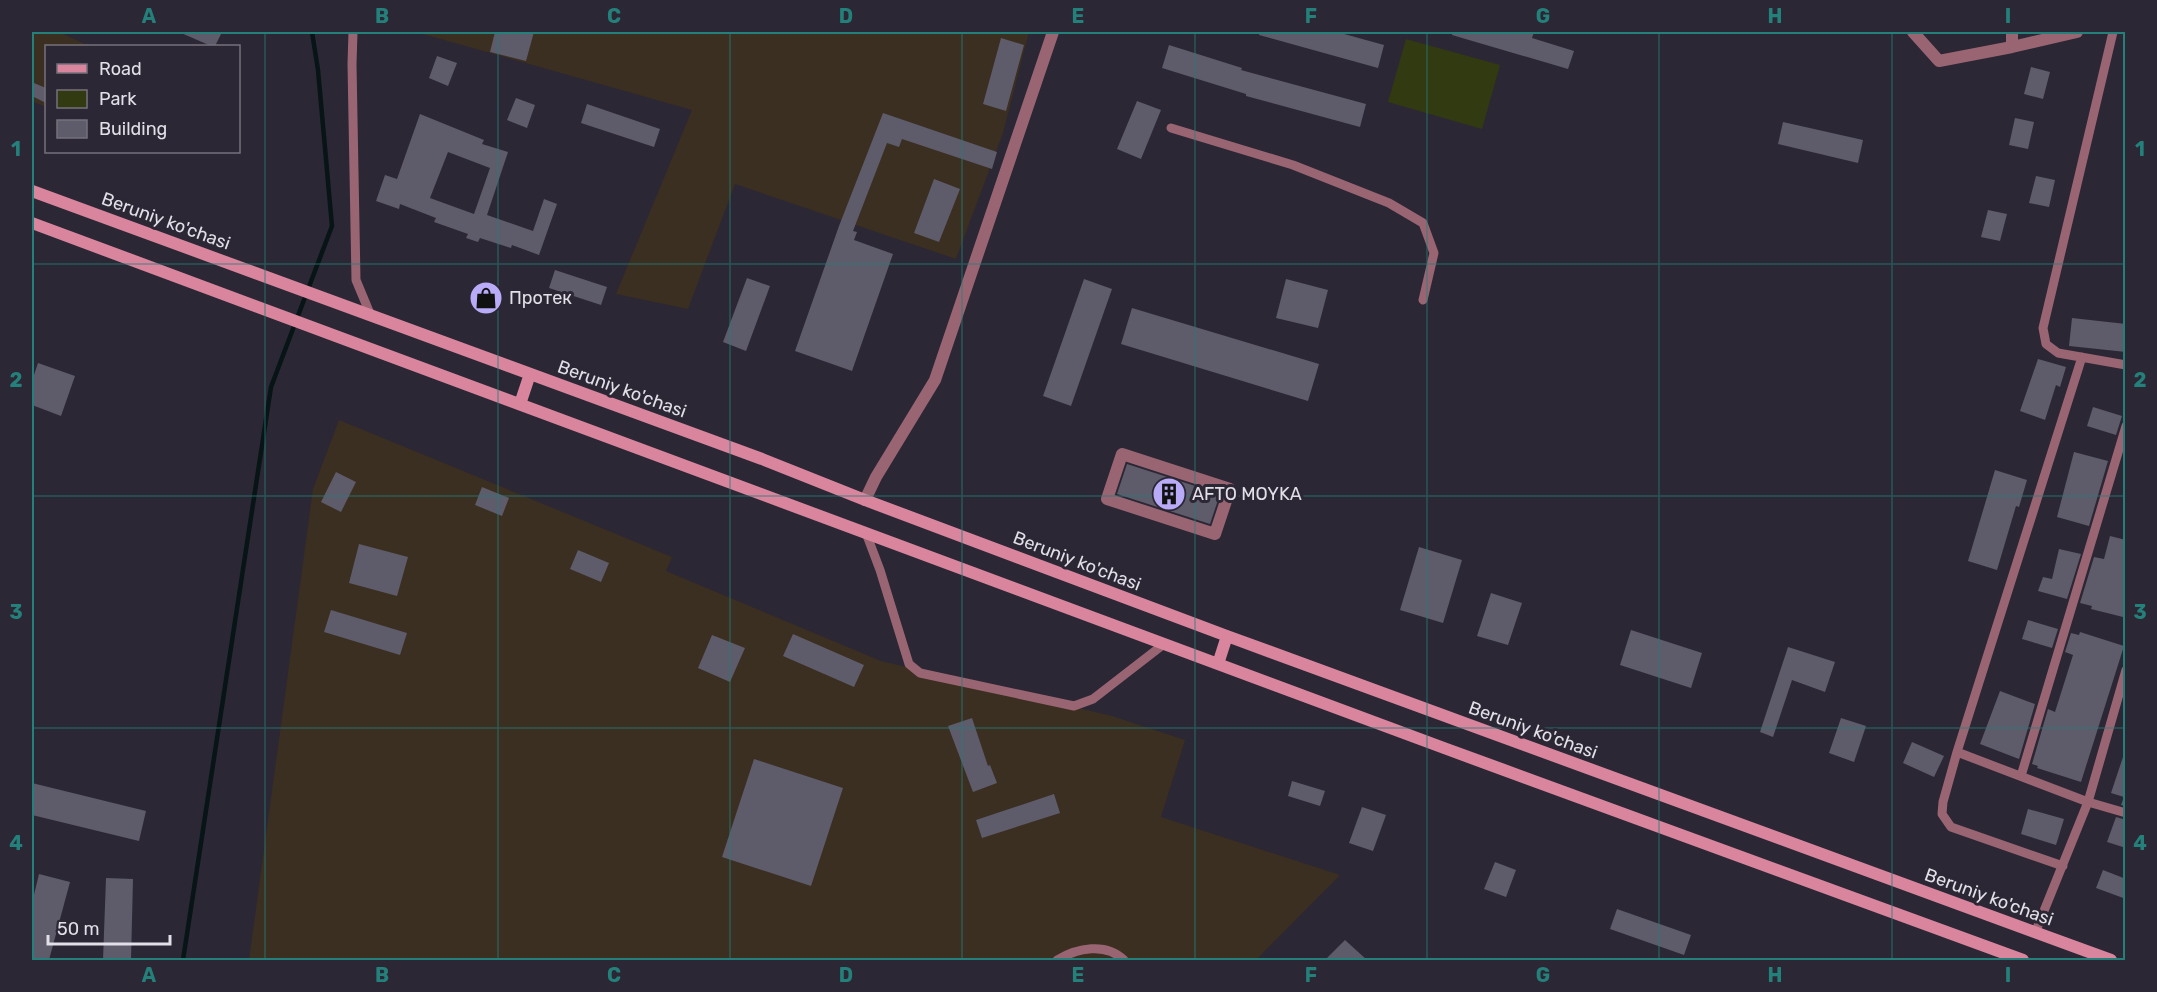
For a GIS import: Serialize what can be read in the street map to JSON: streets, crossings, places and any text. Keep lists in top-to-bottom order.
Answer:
{
  "streets": {
    "main road": ["Beruniy ko'chasi"]
  },
  "places": {
    "shop": ["Протек"],
    "building": ["AFTO MOYKA"]
  },
  "legend": ["Road", "Park", "Building"],
  "scale_bar": "50 m",
  "grid": {
    "columns": [
      "A",
      "B",
      "C",
      "D",
      "E",
      "F",
      "G",
      "H",
      "I"
    ],
    "rows": [
      "1",
      "2",
      "3",
      "4"
    ]
  }
}
